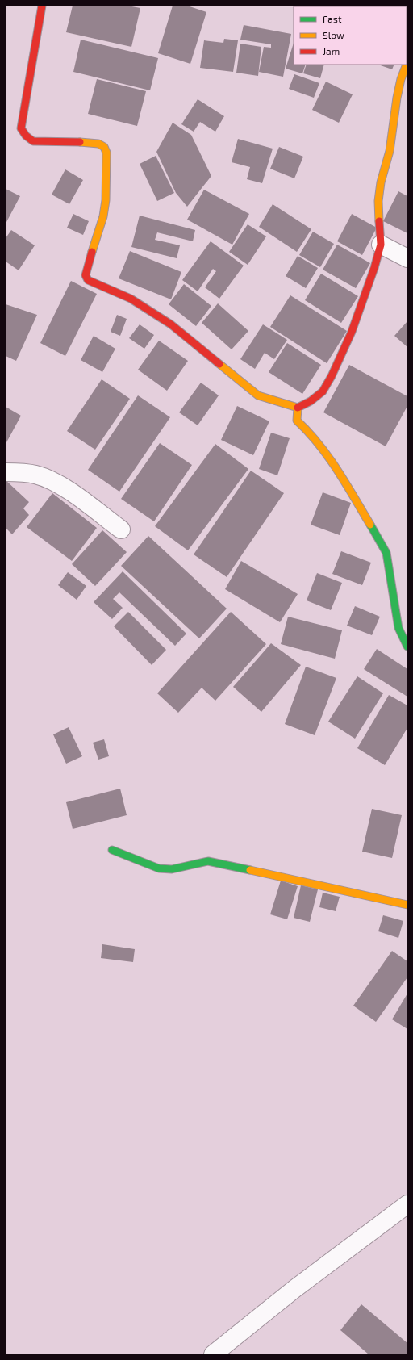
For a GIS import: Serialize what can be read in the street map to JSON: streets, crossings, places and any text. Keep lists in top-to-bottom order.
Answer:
{
  "legend": ["Fast", "Slow", "Jam"]
}
